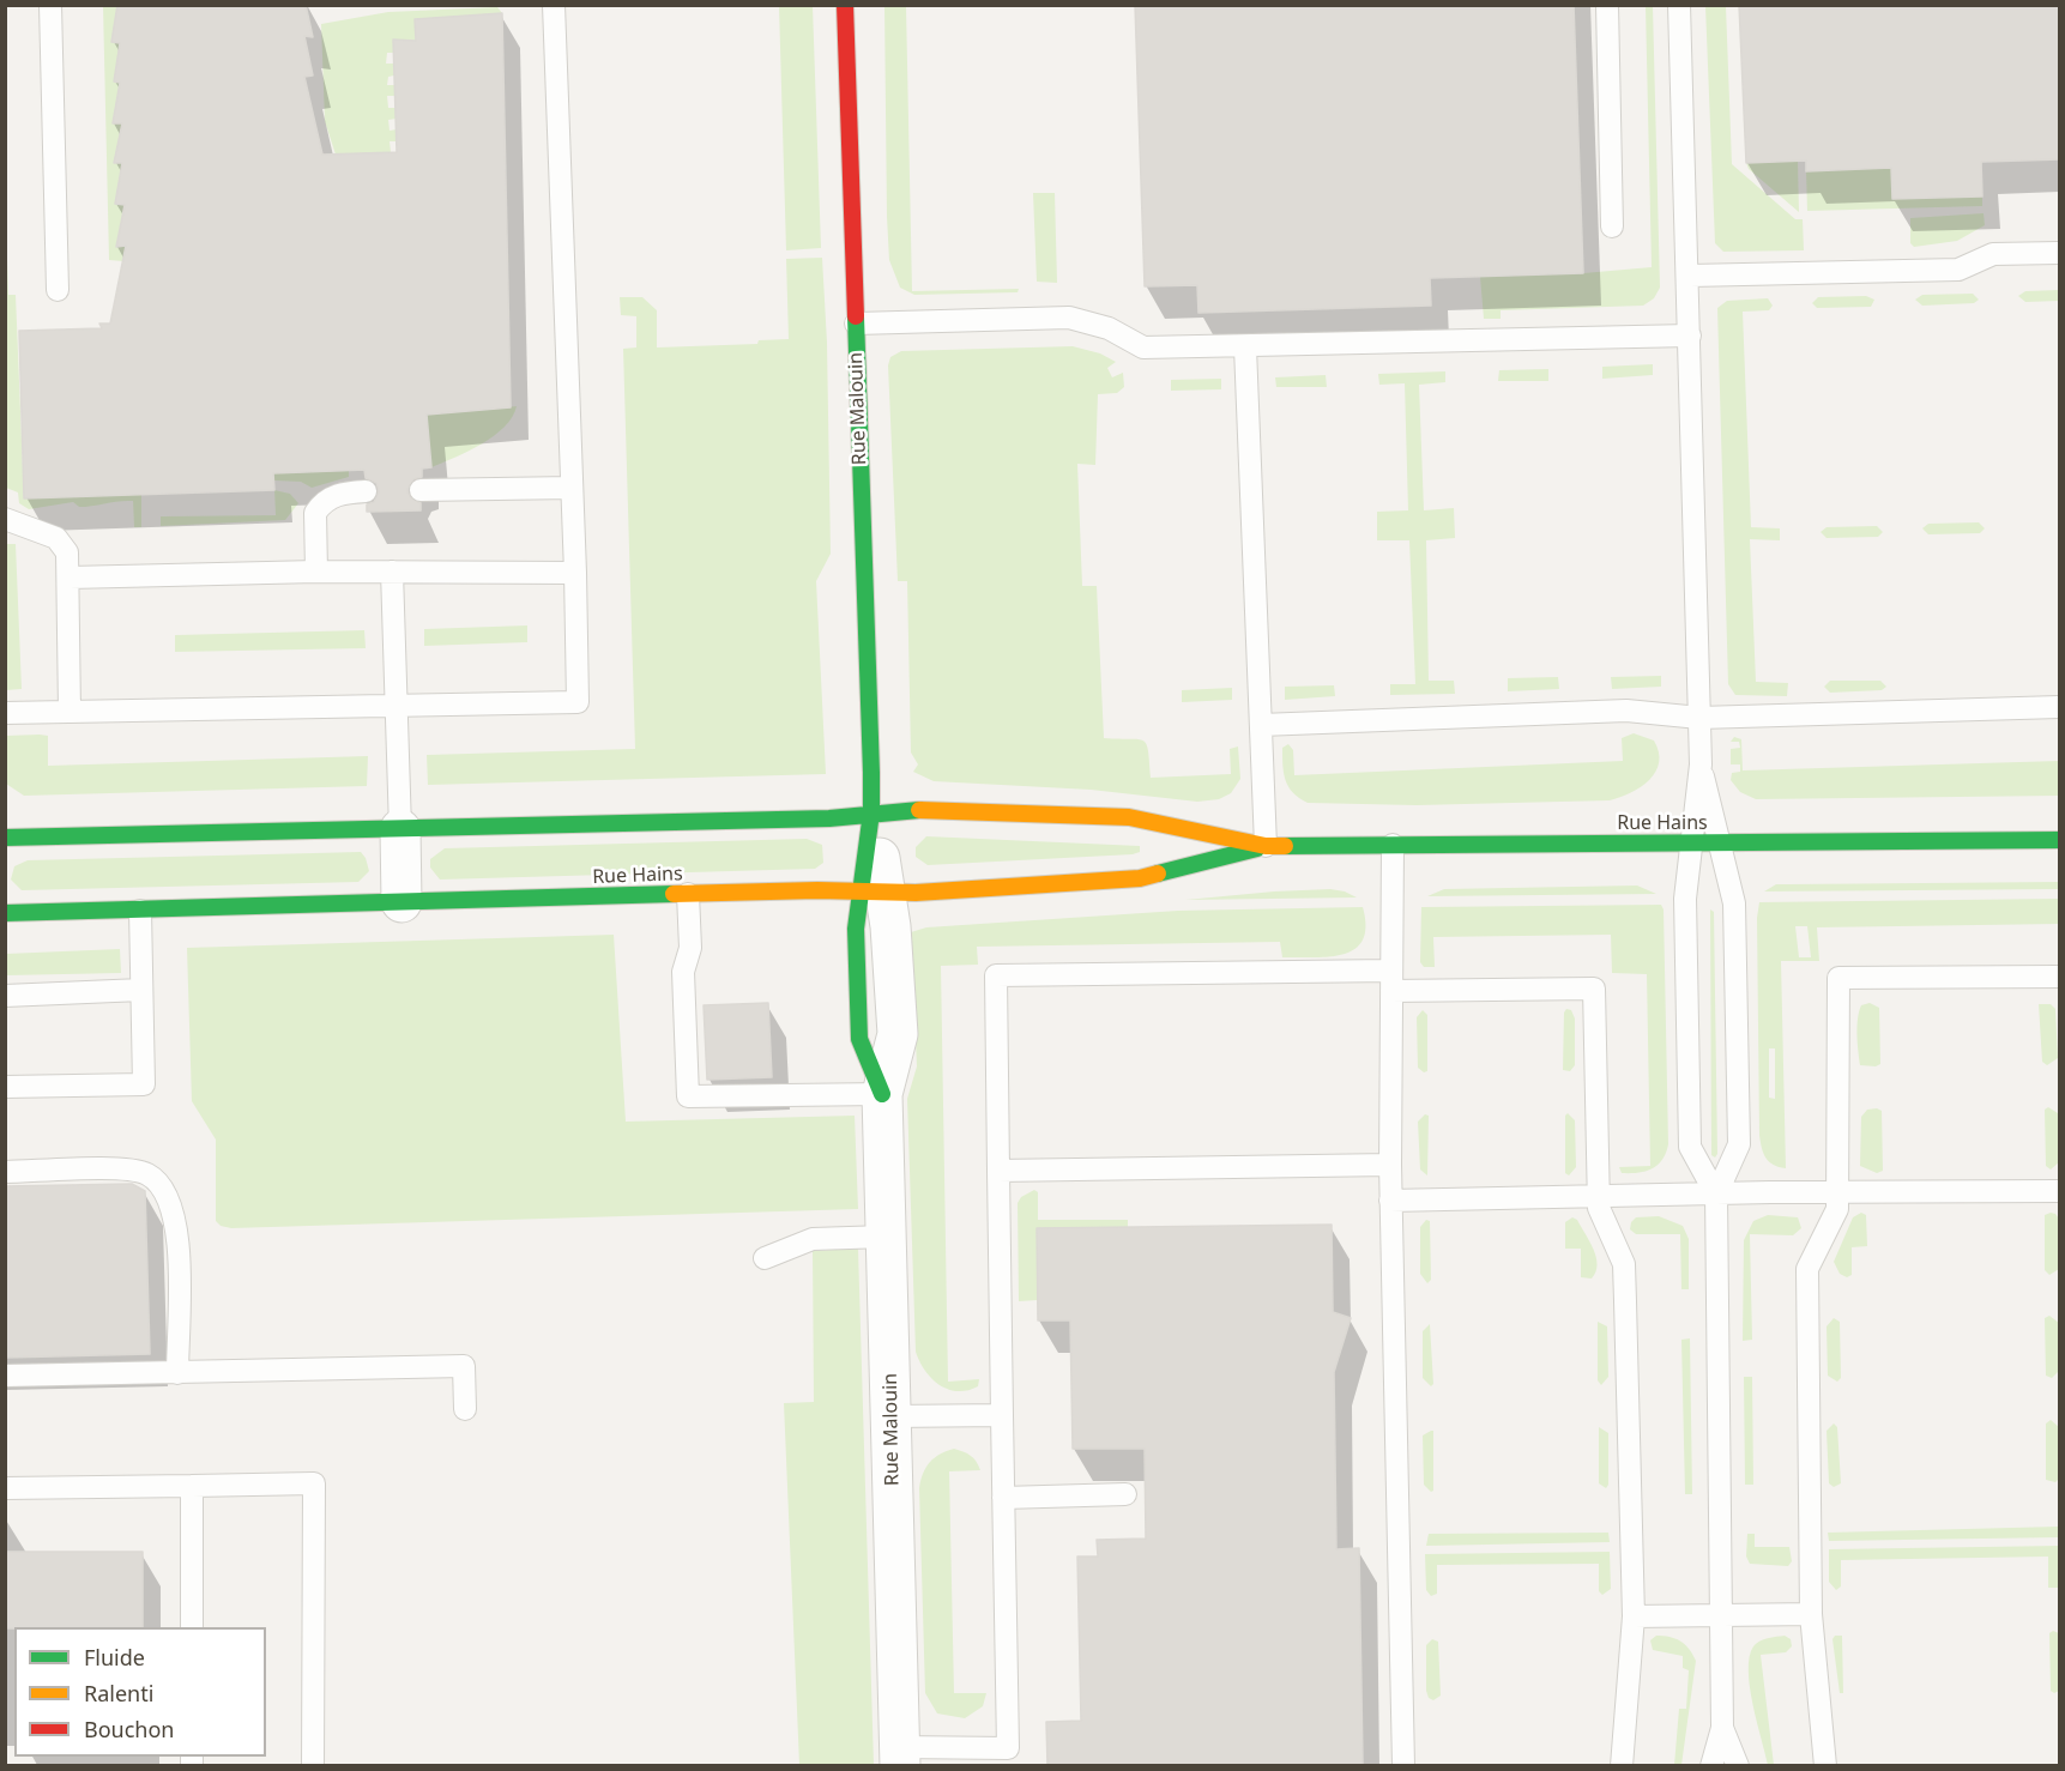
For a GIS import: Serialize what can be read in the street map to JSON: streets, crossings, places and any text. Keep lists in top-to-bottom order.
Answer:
{
  "streets": {
    "street": ["Rue Malouin", "Rue Hains"]
  },
  "crossings": [
    ["Rue Malouin", "Rue Hains"]
  ],
  "legend": ["Fluide", "Ralenti", "Bouchon"]
}
